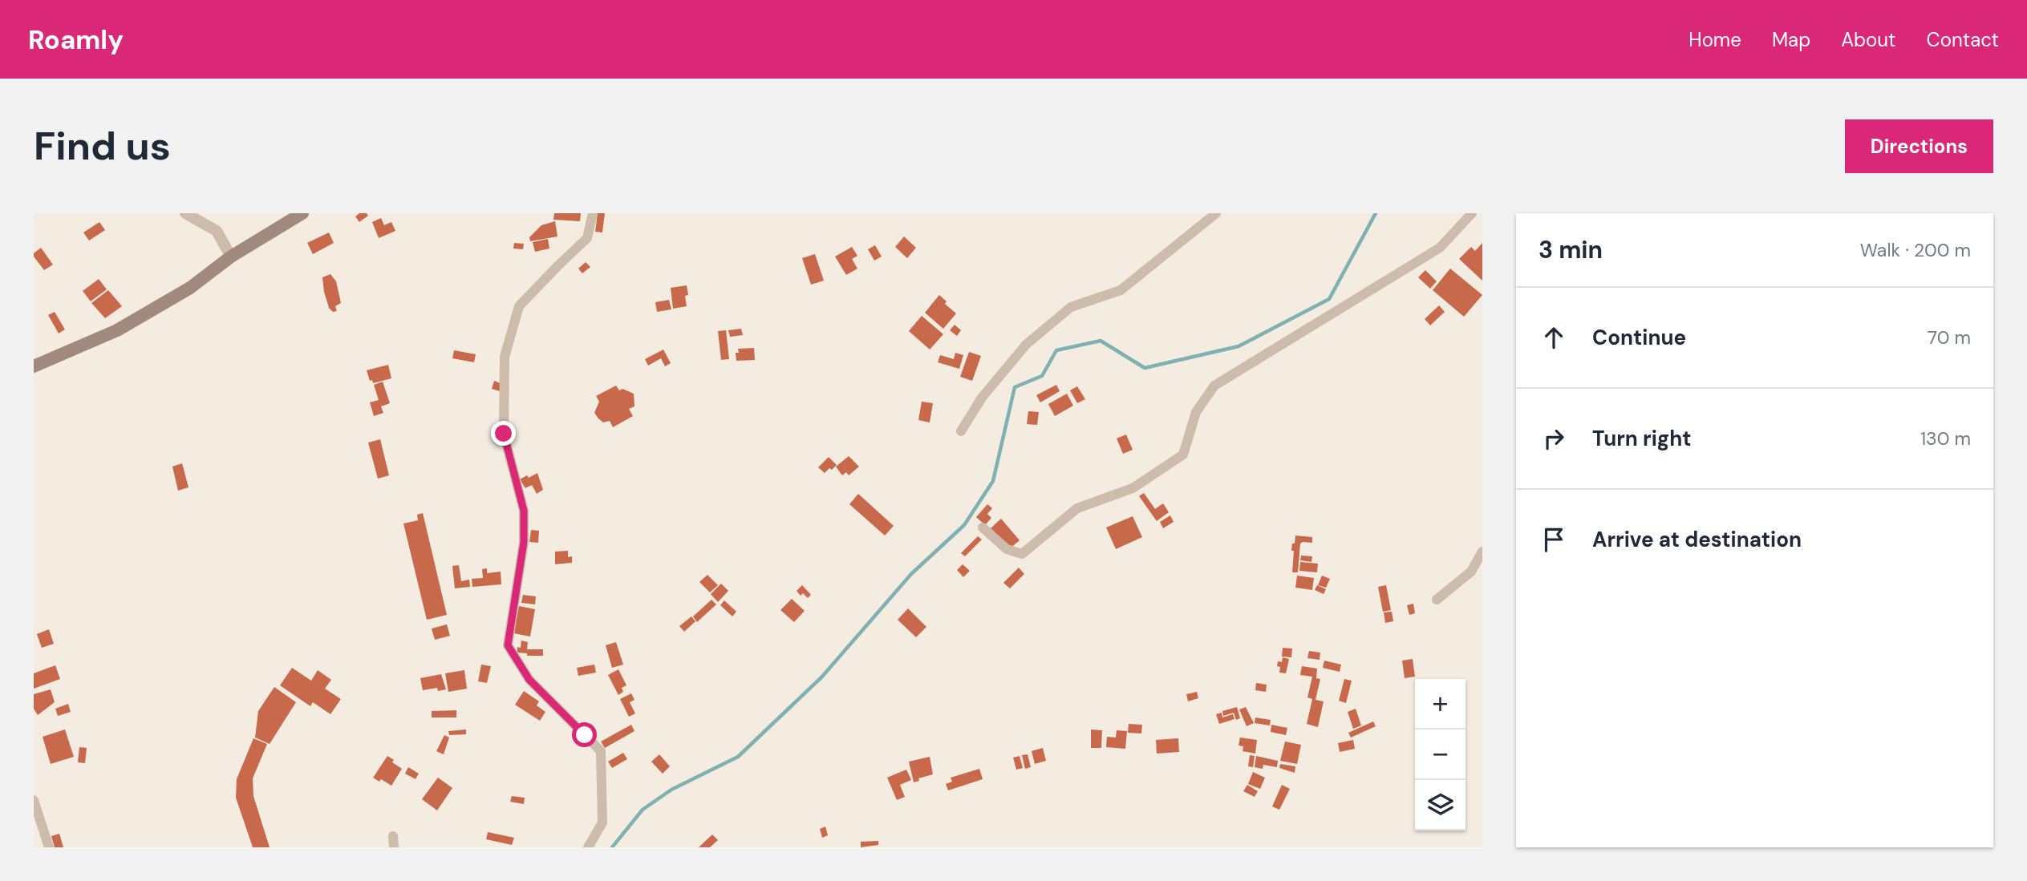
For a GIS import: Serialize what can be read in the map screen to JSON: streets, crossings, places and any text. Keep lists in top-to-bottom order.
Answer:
{
  "page": {
    "header": "Roamly",
    "nav": [
      "Home",
      "Map",
      "About",
      "Contact"
    ],
    "buttons": "Directions",
    "title": "Find us",
    "heading": ["3 min", "Walk · 200 m"],
    "list": [
      ["Continue", "70 m"],
      ["Turn right", "130 m"],
      "Arrive at destination"
    ],
    "map_buttons": ["+", "−"]
  }
}
